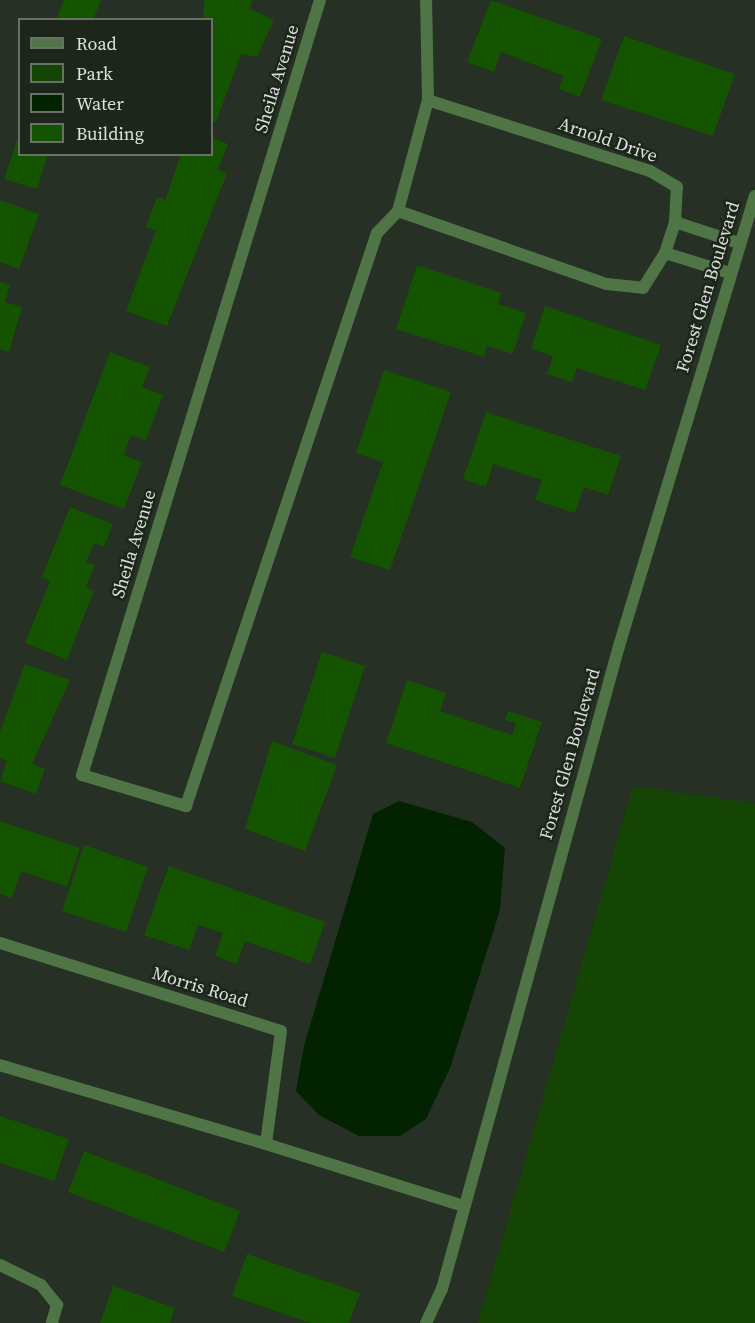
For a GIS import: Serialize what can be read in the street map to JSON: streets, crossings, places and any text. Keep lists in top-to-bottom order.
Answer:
{
  "streets": {
    "street": [
      "Sheila Avenue",
      "Arnold Drive",
      "Forest Glen Boulevard",
      "Morris Road"
    ]
  },
  "legend": [
    "Road",
    "Park",
    "Water",
    "Building"
  ]
}
